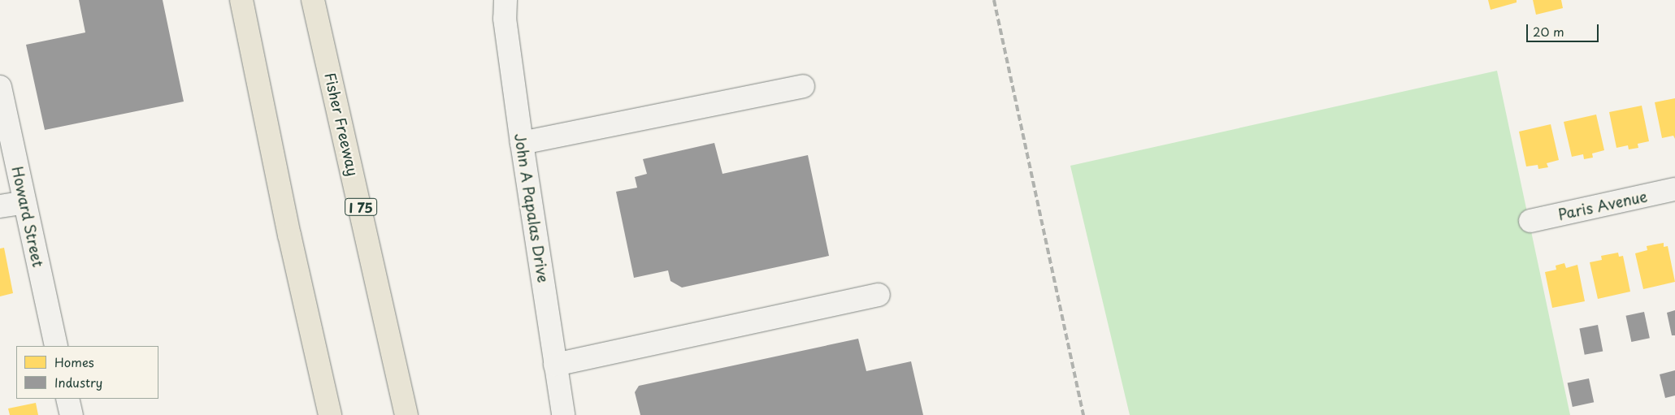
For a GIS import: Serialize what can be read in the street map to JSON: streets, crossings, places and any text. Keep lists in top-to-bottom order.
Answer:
{
  "streets": {
    "highway": ["Fisher Freeway", "I 75"],
    "street": ["Paris Avenue", "John A Papalas Drive", "Howard Street"]
  },
  "legend": ["Homes", "Industry"],
  "scale_bar": "20 m"
}
